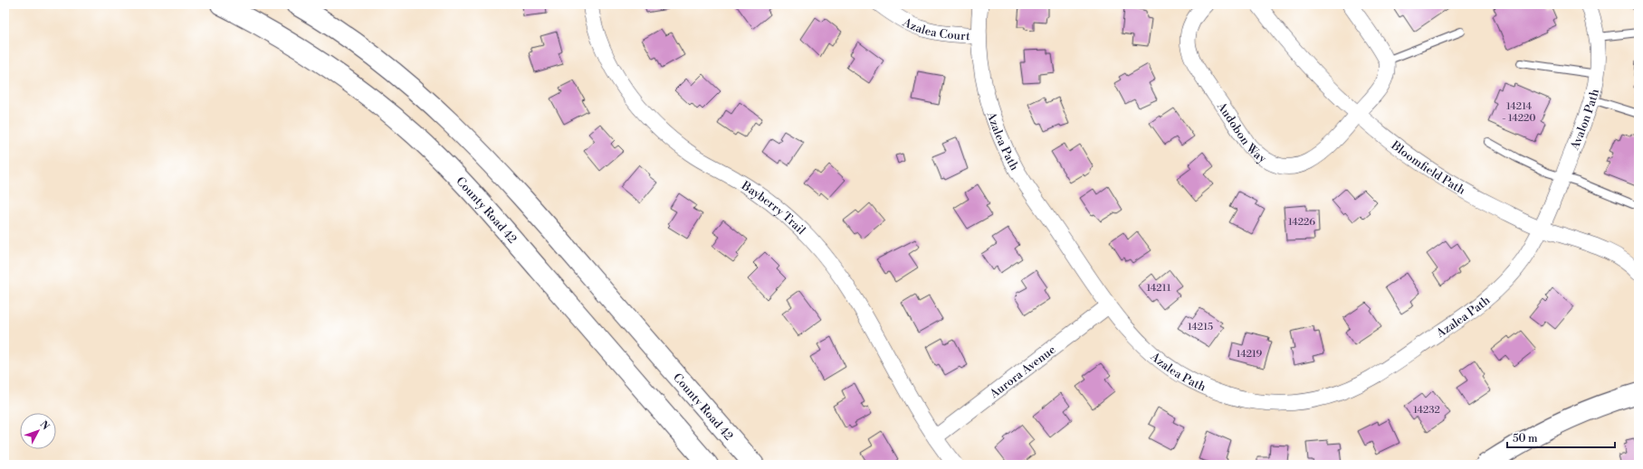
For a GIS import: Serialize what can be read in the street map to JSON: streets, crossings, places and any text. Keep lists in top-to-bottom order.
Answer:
{
  "streets": {
    "main road": ["County Road 42"],
    "street": [
      "Azalea Court",
      "Avalon Path",
      "Audobon Way",
      "Azalea Path",
      "Bloomfield Path",
      "Bayberry Trail",
      "Aurora Avenue"
    ]
  },
  "crossings": [
    ["Azalea Court", "Azalea Path"],
    ["Avalon Path", "Azalea Path"],
    ["Avalon Path", "Bloomfield Path"],
    ["Audobon Way", "Bloomfield Path"],
    ["Azalea Path", "Bloomfield Path"],
    ["Azalea Path", "Aurora Avenue"],
    ["Bayberry Trail", "Aurora Avenue"]
  ],
  "house_numbers": [
    "14214 - 14220",
    "14226",
    "14211",
    "14215",
    "14219",
    "14232"
  ],
  "scale_bar": "50 m",
  "north": "top right"
}
